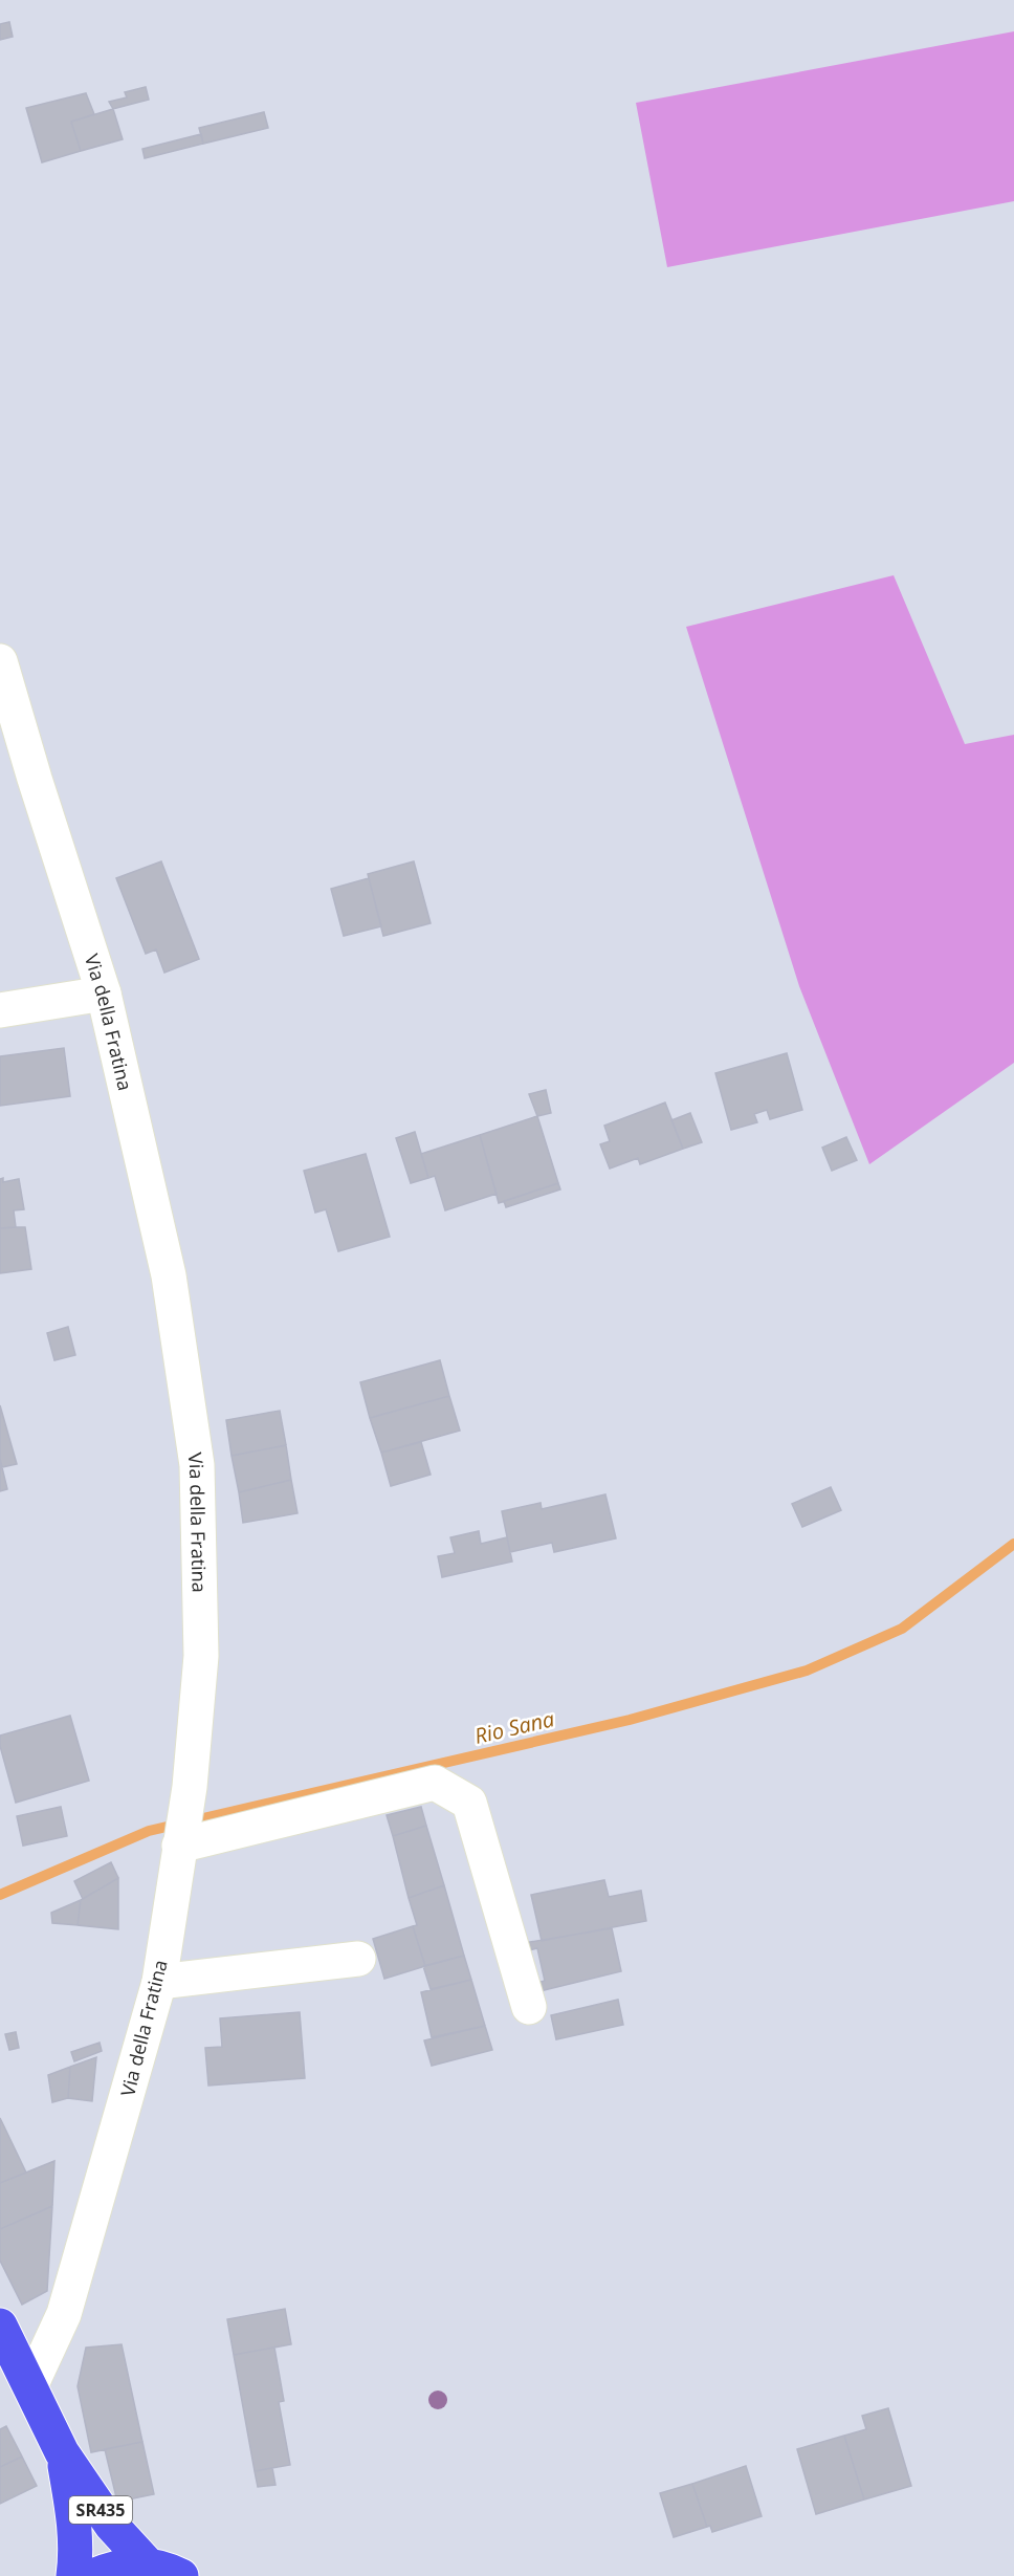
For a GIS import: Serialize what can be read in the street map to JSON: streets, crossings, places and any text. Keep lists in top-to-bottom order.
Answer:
{
  "streets": {
    "main road": ["SR435"],
    "street": ["Via della Fratina"]
  },
  "crossings": [
    ["Via della Fratina", "SR435"]
  ],
  "water": ["Rio Sana"]
}
